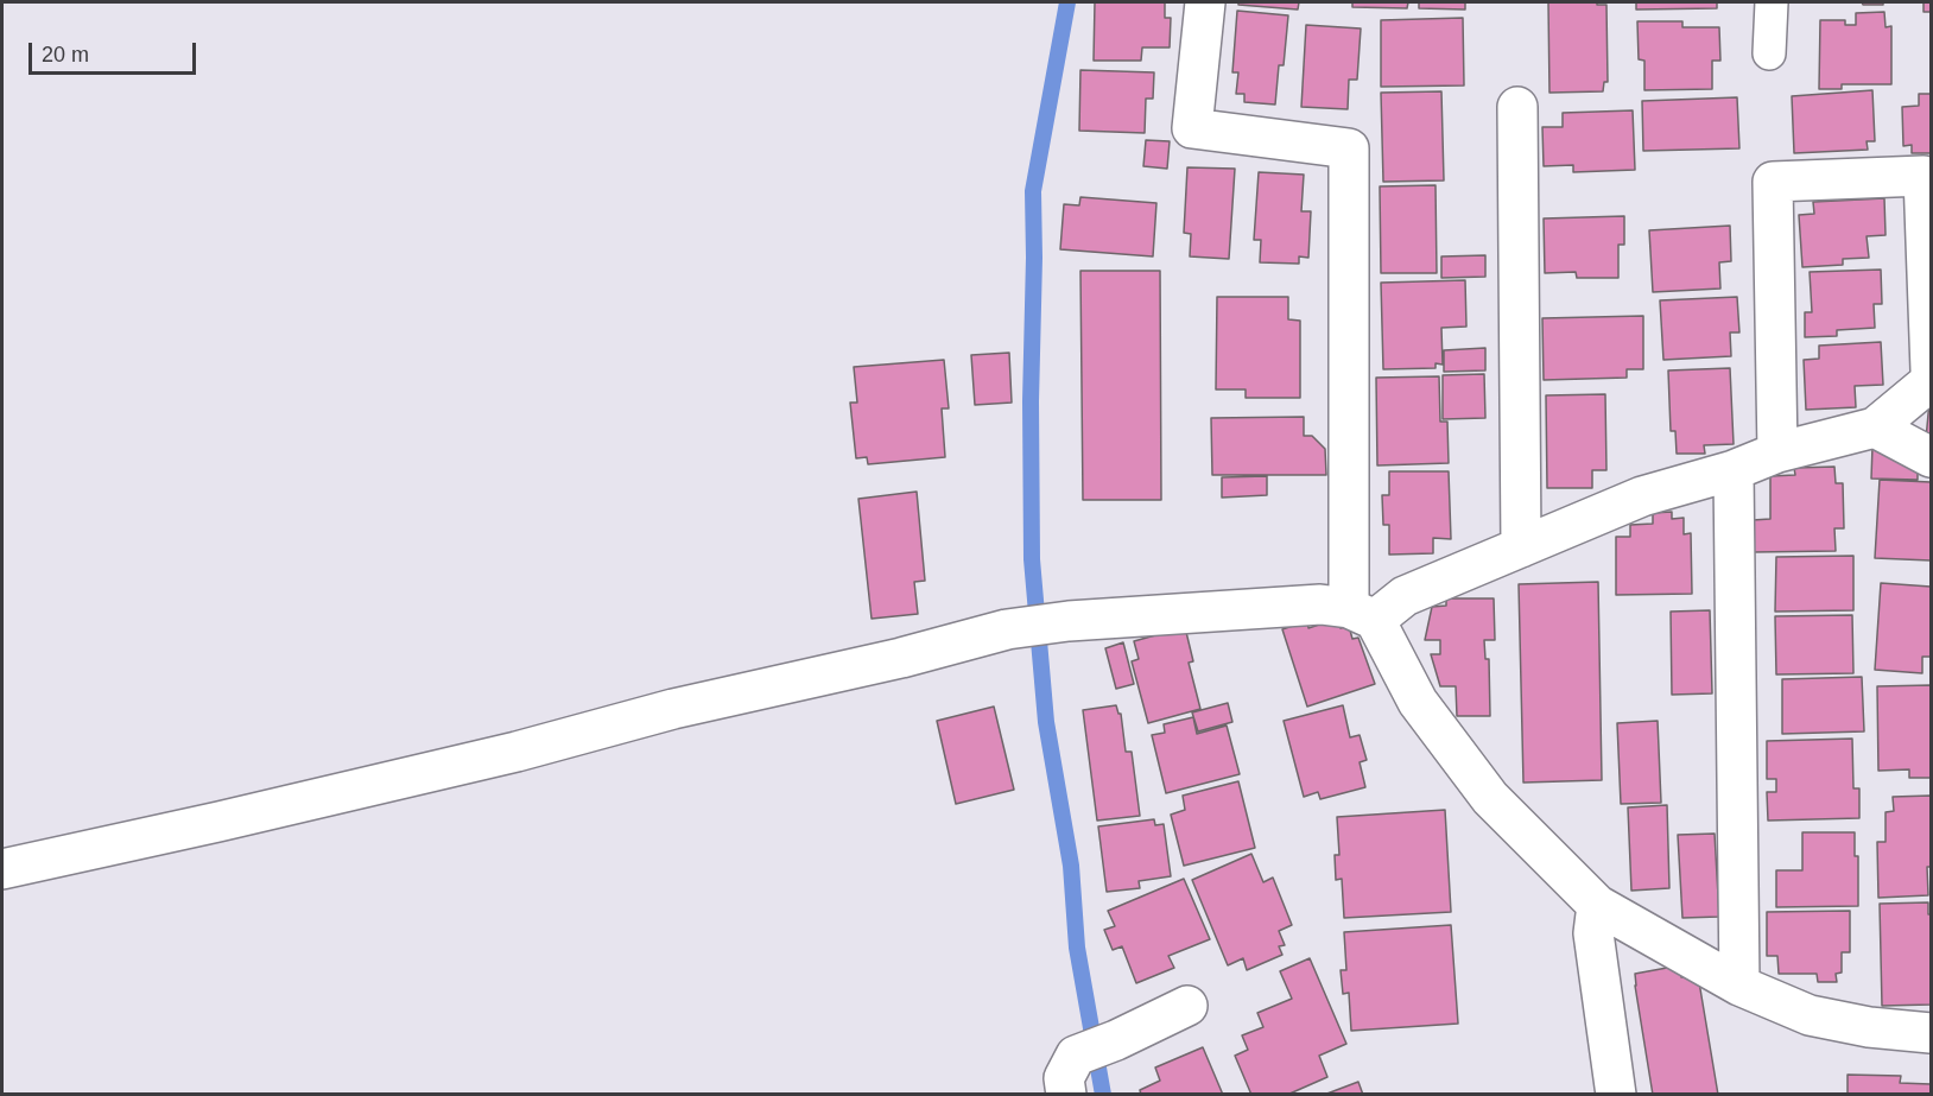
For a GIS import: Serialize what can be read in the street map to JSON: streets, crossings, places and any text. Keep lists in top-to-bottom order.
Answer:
{
  "scale_bar": "20 m"
}
